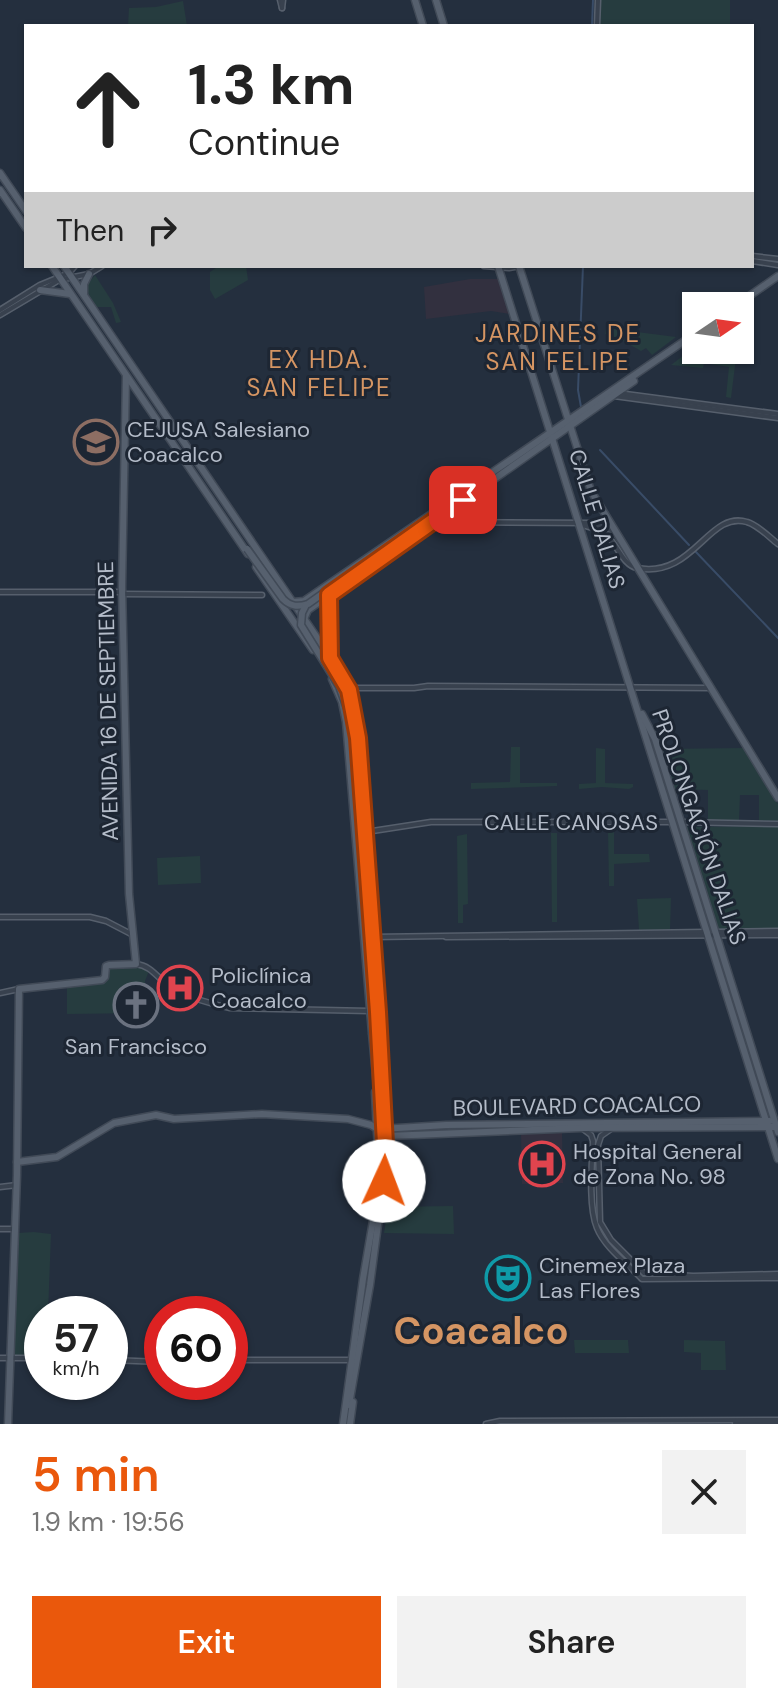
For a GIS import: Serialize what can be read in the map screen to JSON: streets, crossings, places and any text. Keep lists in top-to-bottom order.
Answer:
{
  "streets": {
    "main road": [
      "CALLE DALIAS",
      "AVENIDA 16 DE SEPTIEMBRE",
      "PROLONGACIÓN DALIAS",
      "BOULEVARD COACALCO"
    ],
    "street": ["CALLE CANOSAS"]
  },
  "crossings": [
    ["CALLE DALIAS", "PROLONGACIÓN DALIAS"],
    ["CALLE CANOSAS", "PROLONGACIÓN DALIAS"],
    ["PROLONGACIÓN DALIAS", "BOULEVARD COACALCO"]
  ],
  "districts": ["JARDINES DE SAN FELIPE", "EX HDA. SAN FELIPE", "Coacalco"],
  "places": {
    "school or university": ["CEJUSA Salesiano Coacalco"],
    "hospital": ["Policlínica Coacalco", "Hospital General de Zona No. 98"],
    "church": ["San Francisco"],
    "theatre": ["Cinemex Plaza Las Flores"]
  },
  "north": "right",
  "page": {
    "turn": ["1.3 km", "Continue"],
    "then": "Then",
    "speed": "57 km/h",
    "limit": "60",
    "heading": ["5 min", "1.9 km · 19:56"],
    "buttons": ["Exit", "Share"]
  }
}
